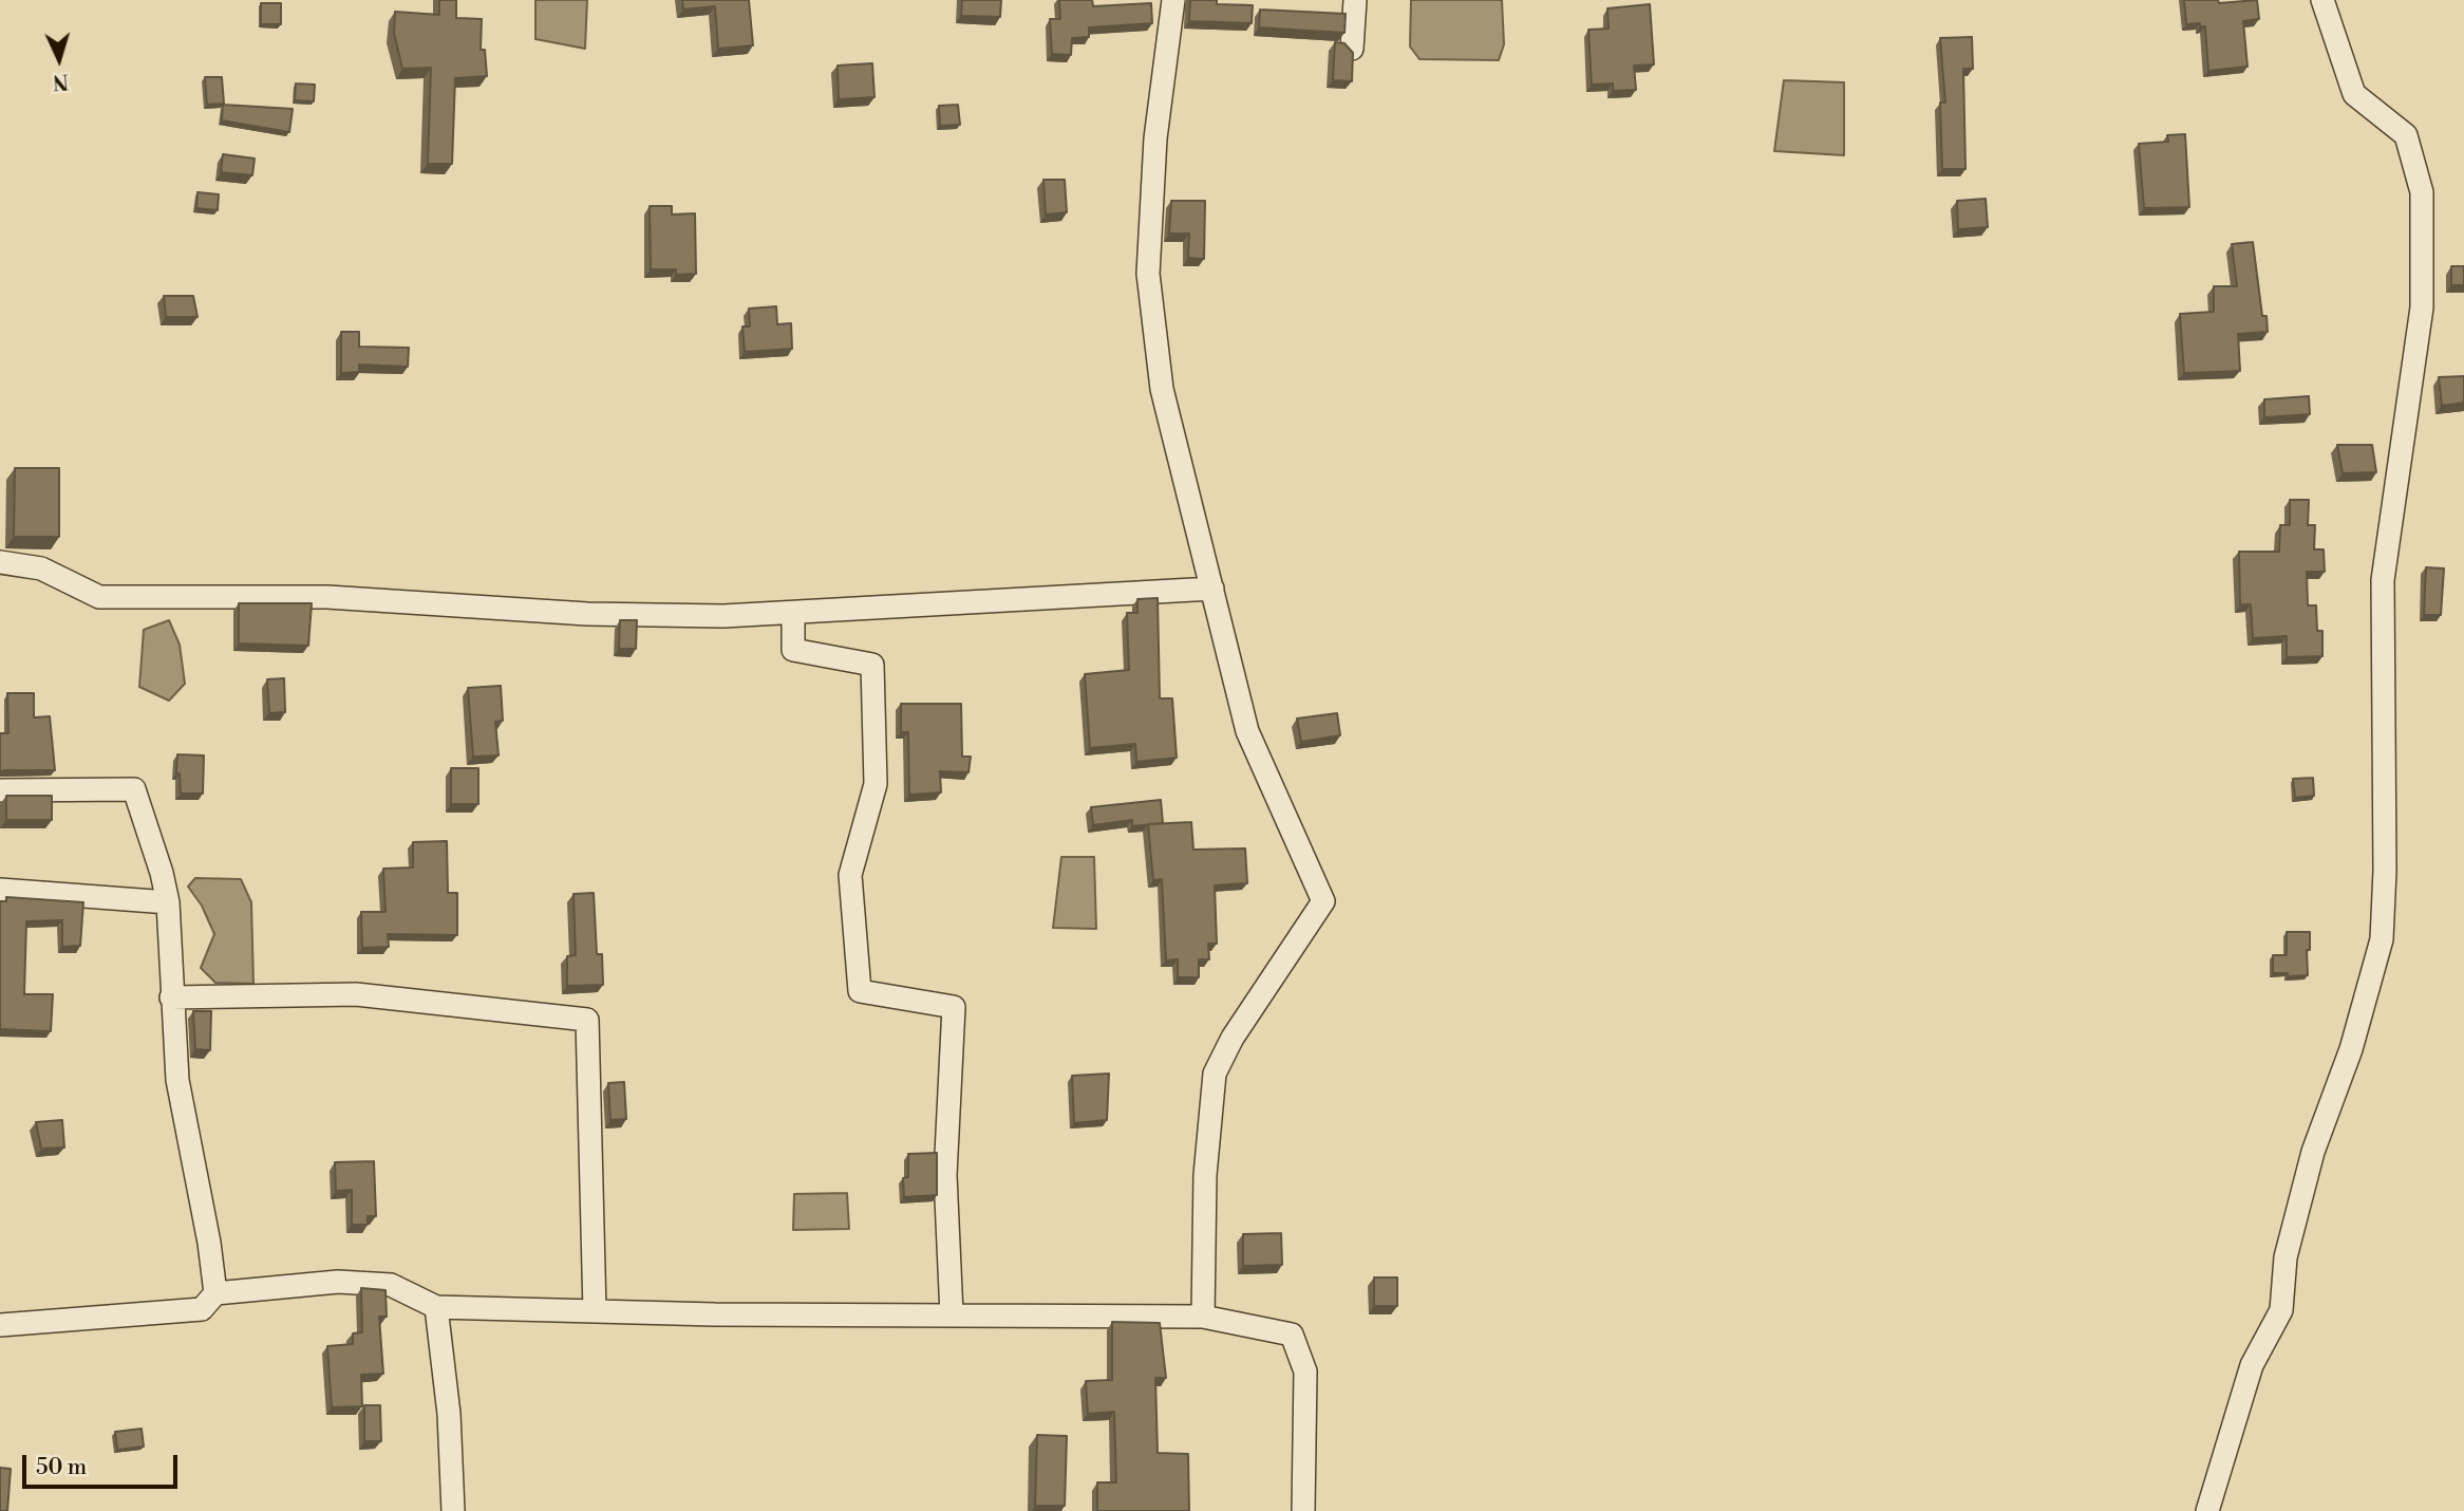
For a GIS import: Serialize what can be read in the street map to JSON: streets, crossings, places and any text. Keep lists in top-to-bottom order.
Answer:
{
  "scale_bar": "50 m",
  "north": "bottom"
}
